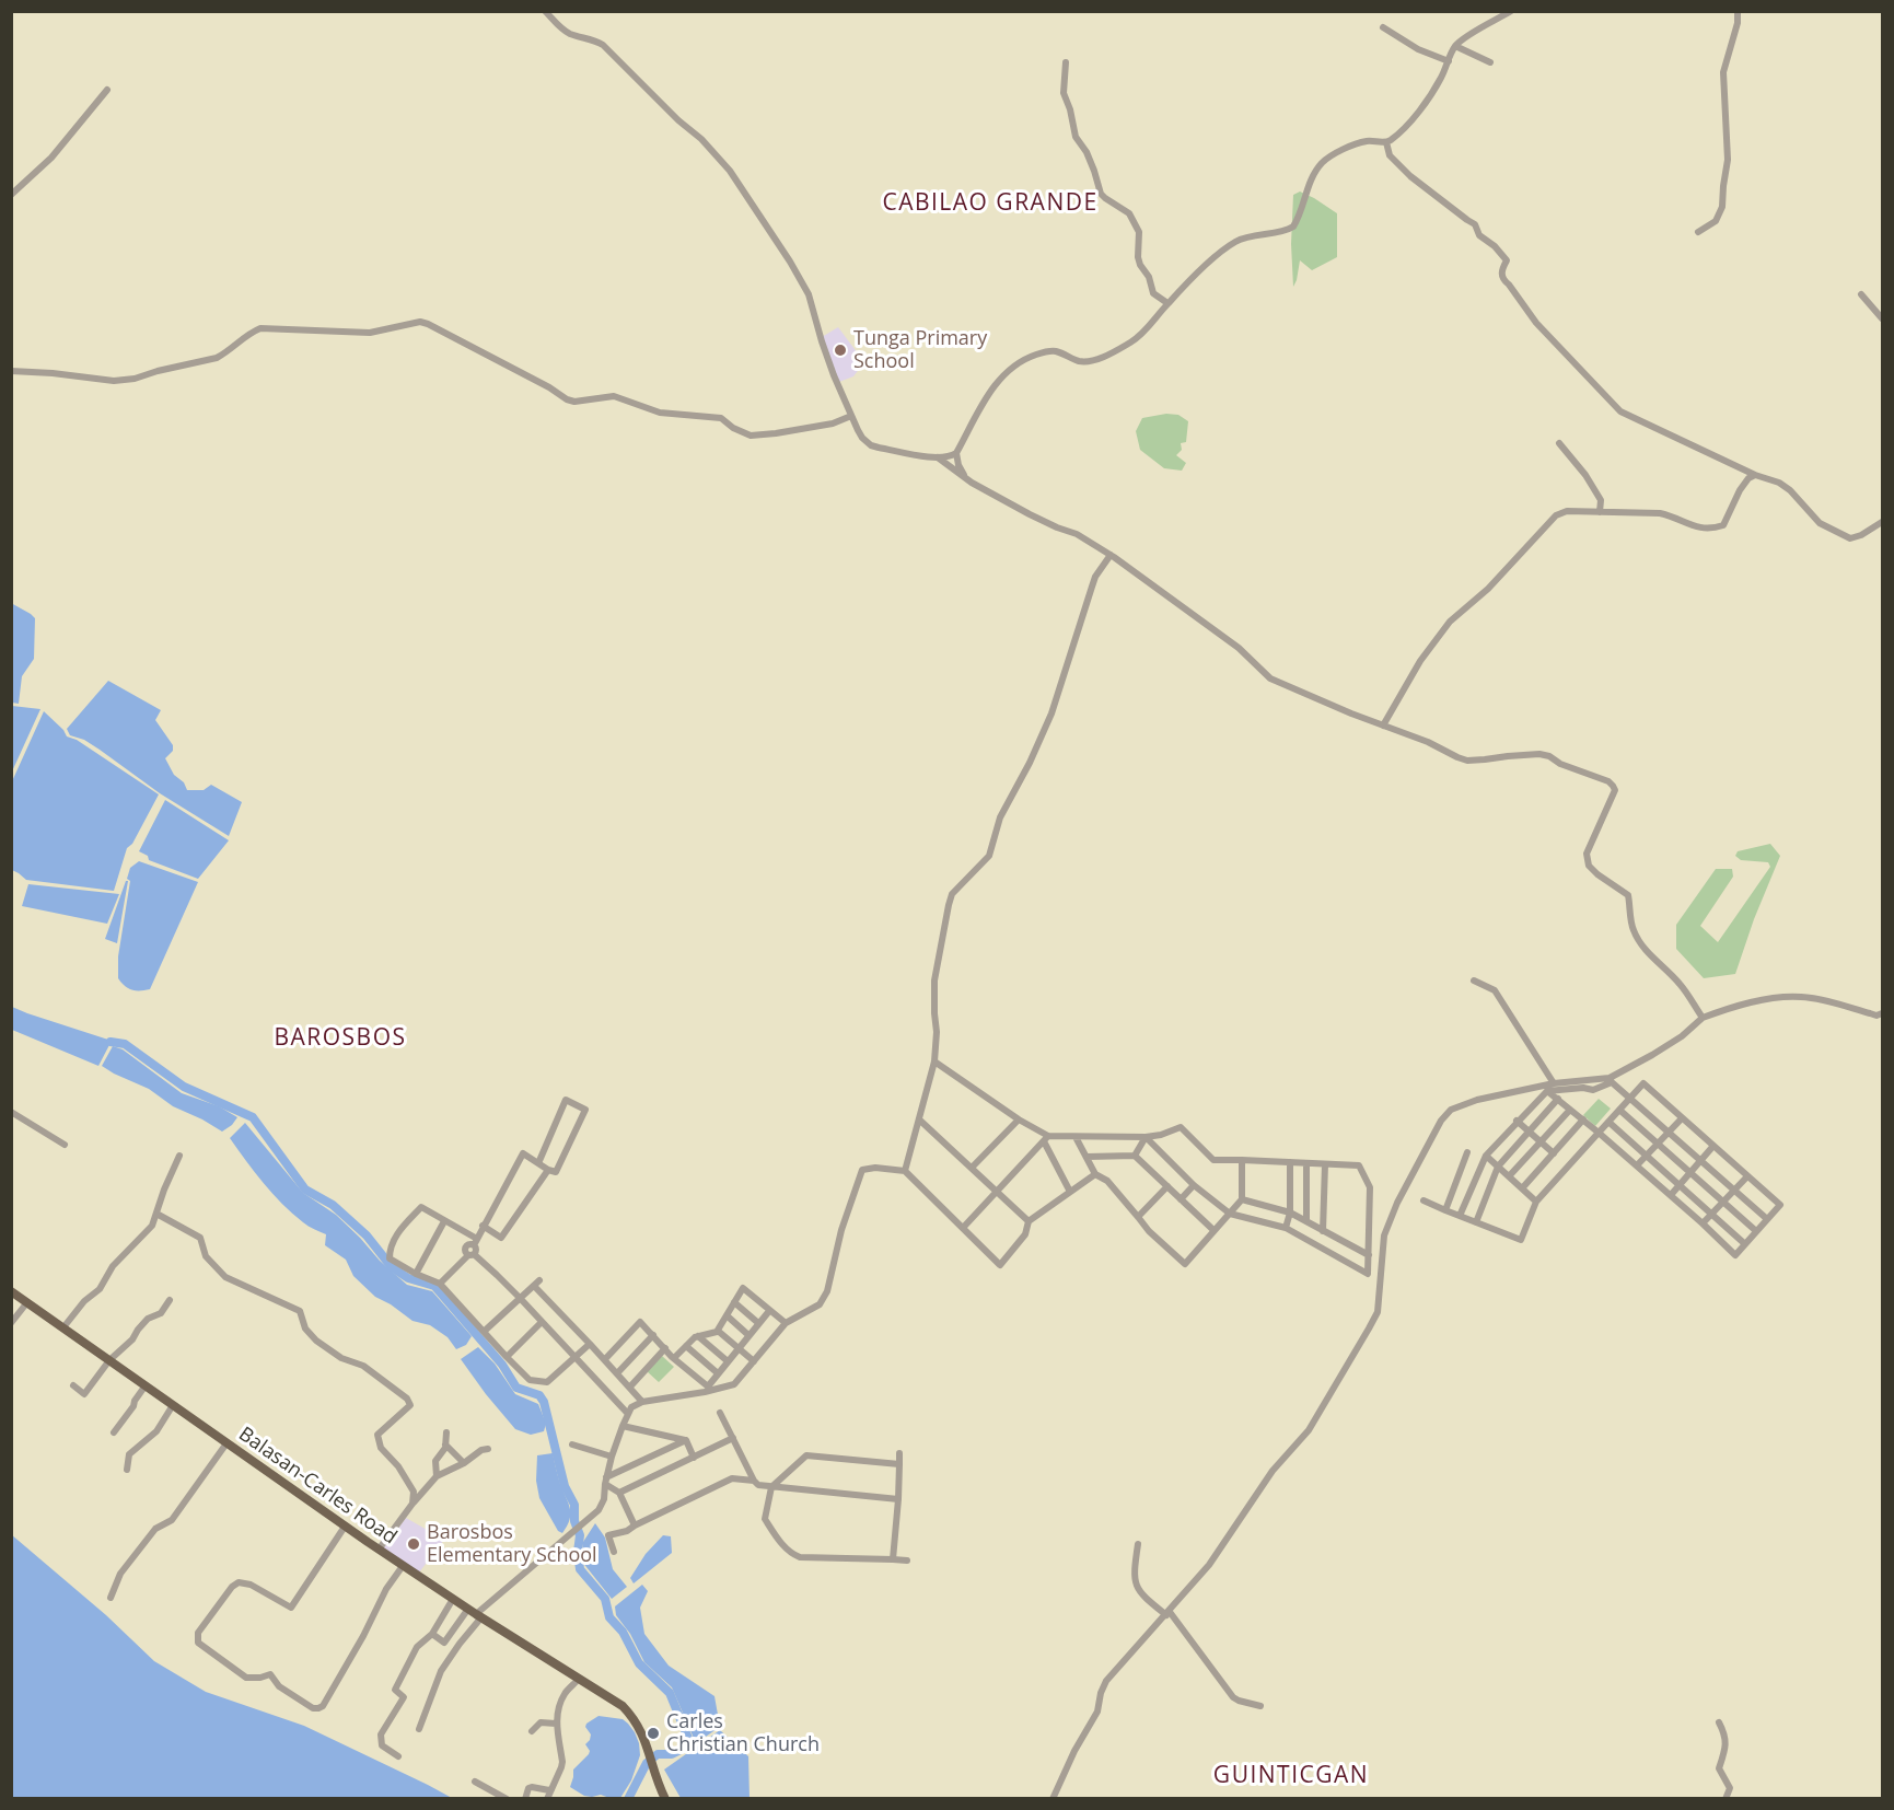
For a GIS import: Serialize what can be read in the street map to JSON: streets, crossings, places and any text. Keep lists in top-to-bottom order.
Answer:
{
  "streets": {
    "main road": ["Balasan-Carles Road"]
  },
  "districts": ["CABILAO GRANDE", "BAROSBOS", "GUINTICGAN"],
  "places": ["Tunga Primary School", "Barosbos Elementary School", "Carles Christian Church"]
}
